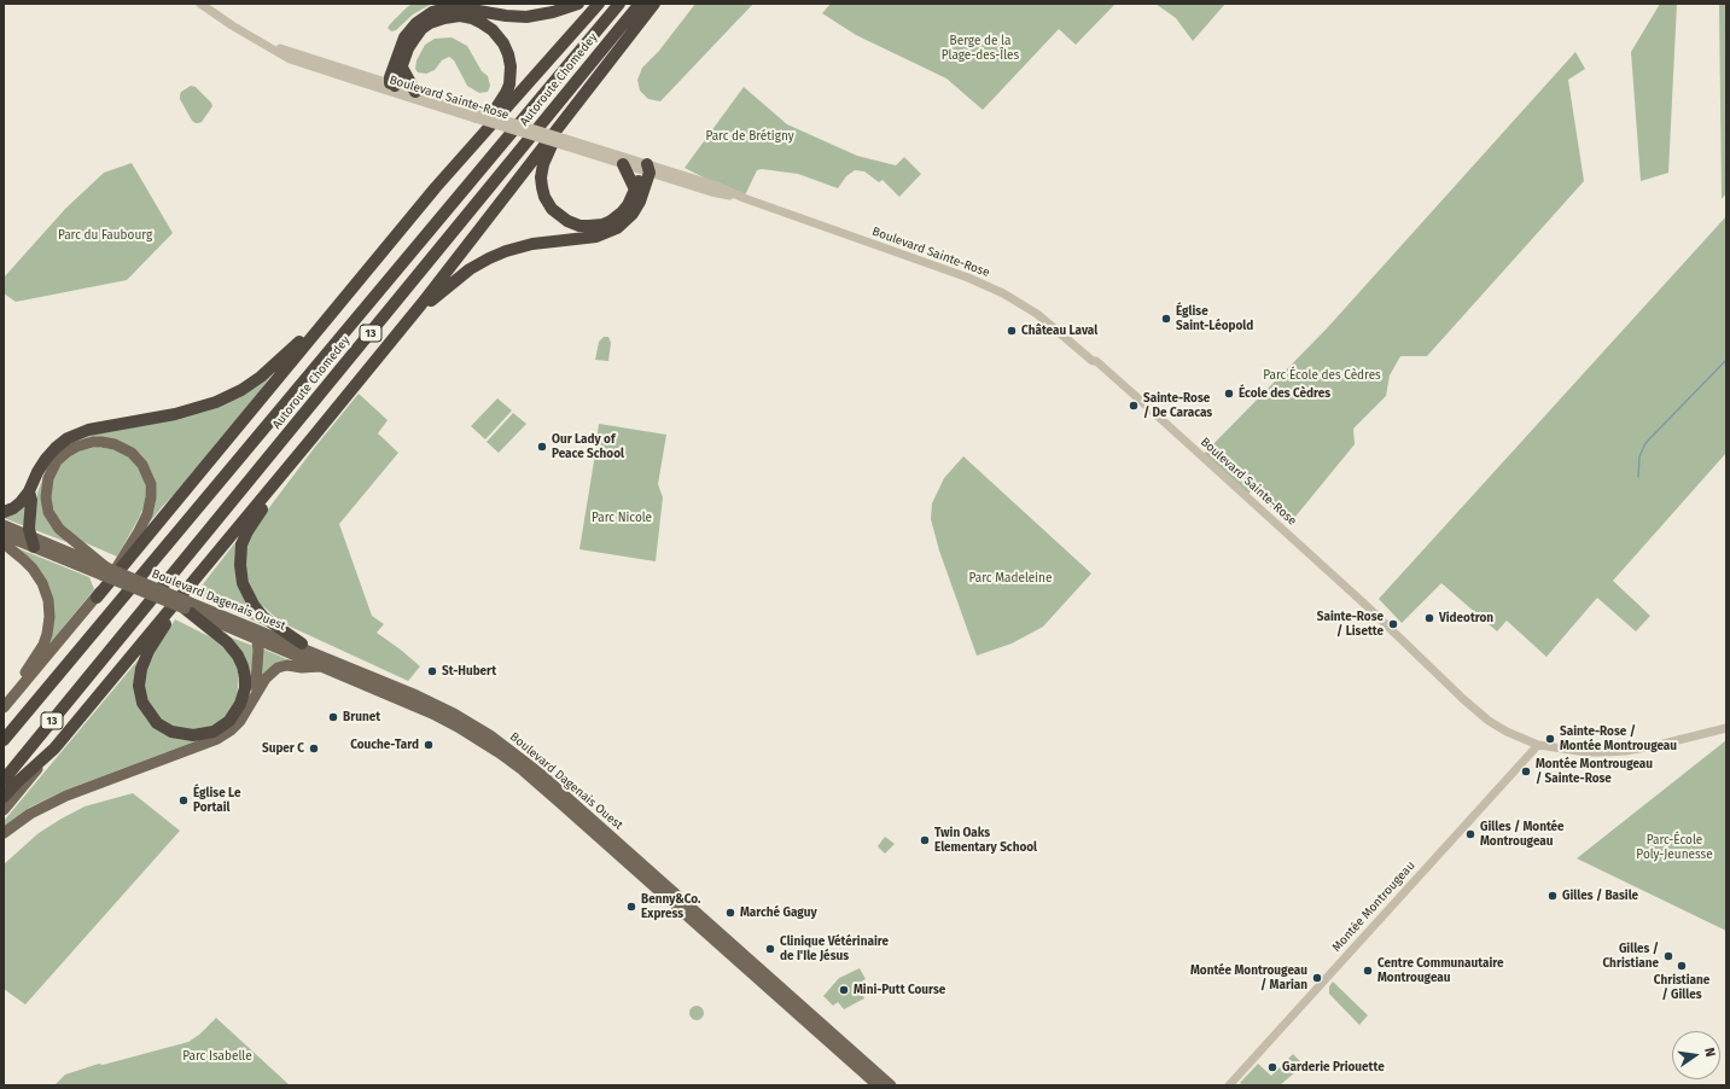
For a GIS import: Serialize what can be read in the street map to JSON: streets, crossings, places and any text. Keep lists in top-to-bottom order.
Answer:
{
  "streets": {
    "highway": ["Autoroute Chomedey", "13"],
    "main road": ["Boulevard Dagenais Ouest"],
    "street": ["Boulevard Sainte-Rose", "Montée Montrougeau"]
  },
  "crossings": [
    ["Boulevard Sainte-Rose", "Montée Montrougeau"]
  ],
  "parks": [
    "Berge de la Plage-des-Îles",
    "Parc de Brétigny",
    "Parc du Faubourg",
    "Parc École des Cèdres",
    "Parc Nicole",
    "Parc Madeleine",
    "Parc-École Poly-Jeunesse",
    "Parc Isabelle"
  ],
  "places": [
    "Église Saint-Léopold",
    "Château Laval",
    "École des Cèdres",
    "Sainte-Rose / De Caracas",
    "Our Lady of Peace School",
    "Videotron",
    "Sainte-Rose / Lisette",
    "St-Hubert",
    "Brunet",
    "Sainte-Rose / Montée Montrougeau",
    "Couche-Tard",
    "Super C",
    "Montée Montrougeau / Sainte-Rose",
    "Église Le Portail",
    "Gilles / Montée Montrougeau",
    "Twin Oaks Elementary School",
    "Gilles / Basile",
    "Benny&Co. Express",
    "Marché Gaguy",
    "Clinique Vétérinaire de I'Ile Jésus",
    "Gilles / Christiane",
    "Christiane / Gilles",
    "Centre Communautaire Montrougeau",
    "Montée Montrougeau / Marian",
    "Mini-Putt Course",
    "Garderie Priouette"
  ],
  "north": "right"
}
